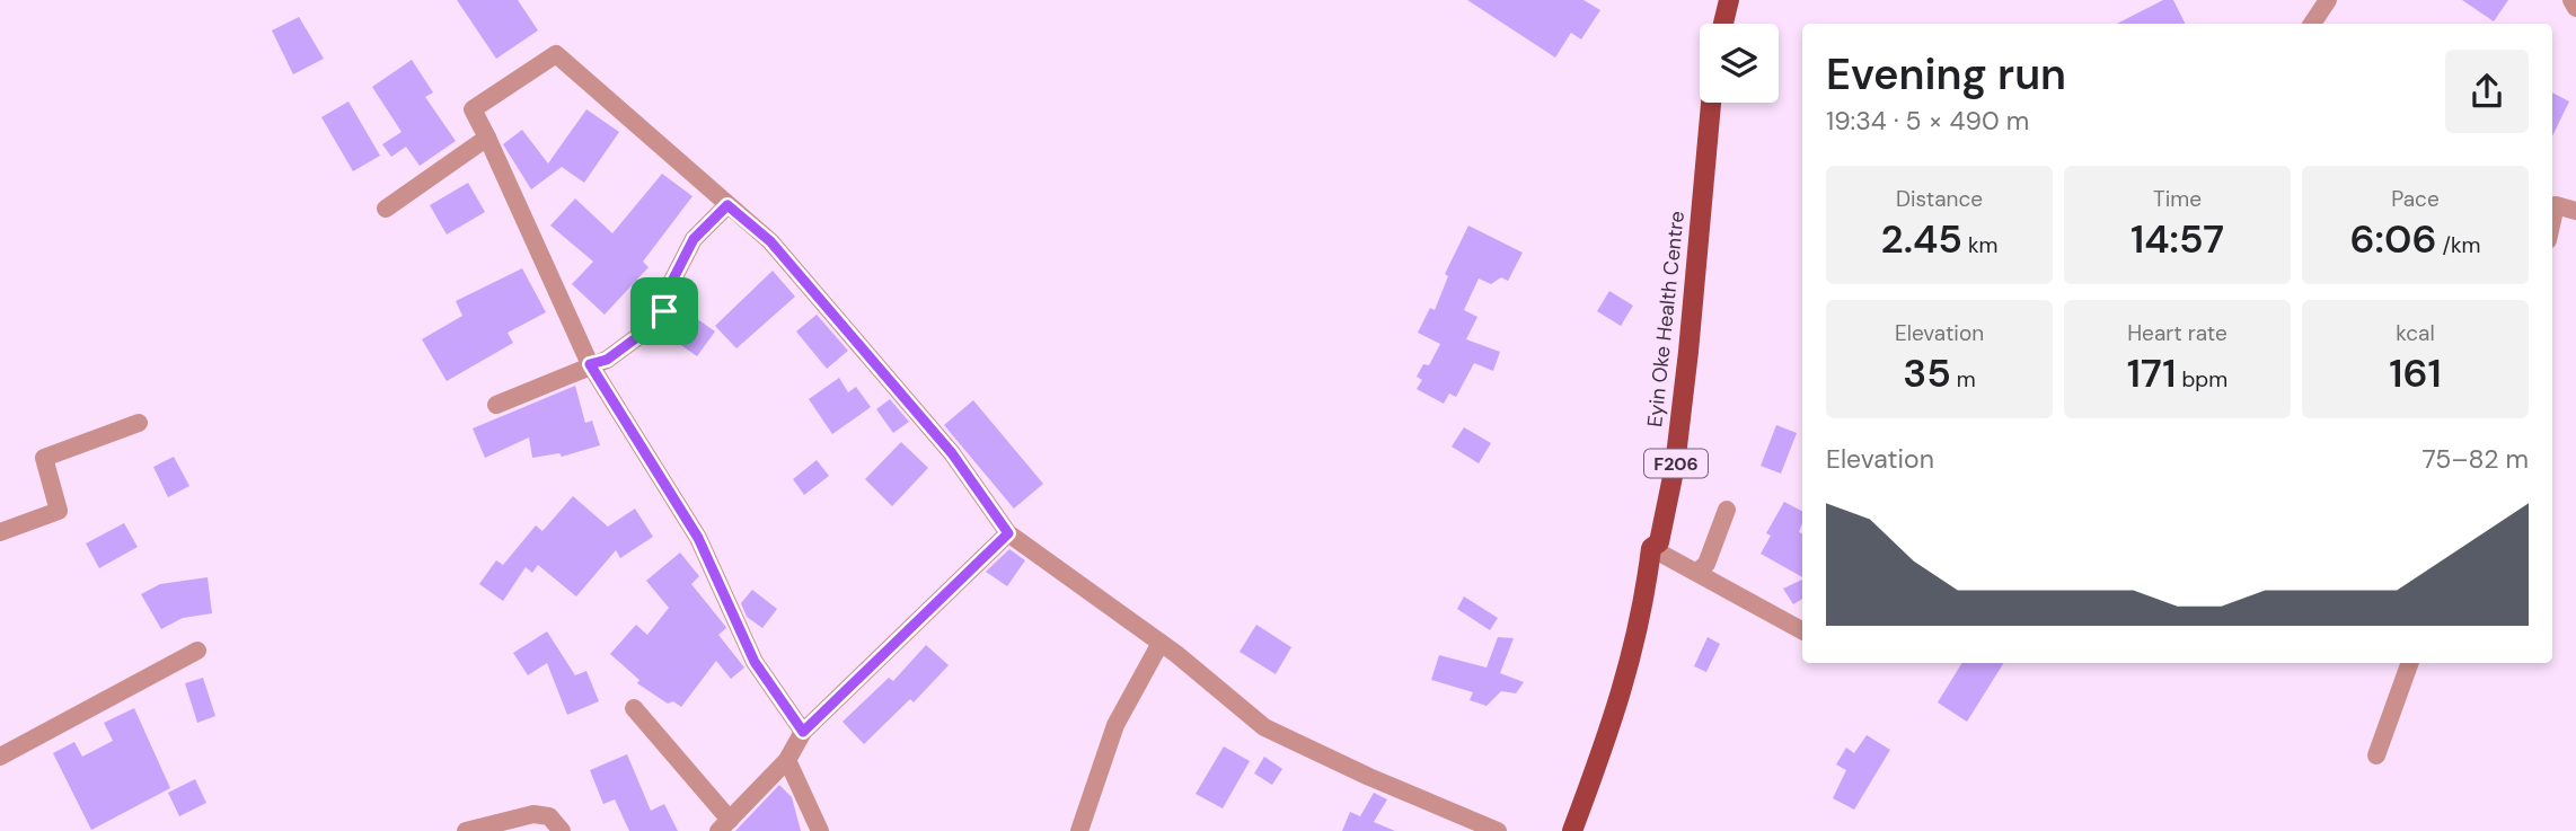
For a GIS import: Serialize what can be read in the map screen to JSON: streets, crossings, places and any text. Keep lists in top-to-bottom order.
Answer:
{
  "streets": {
    "main road": ["Eyin Oke Health Centre", "F206"]
  },
  "page": {
    "heading": ["Evening run", "19:34 · 5 × 490 m"],
    "stats": [
      ["Distance", "2.45 km"],
      ["Time", "14:57"],
      ["Pace", "6:06 /km"],
      ["Elevation", "35 m"],
      ["Heart rate", "171 bpm"],
      ["kcal", "161"]
    ],
    "chart": ["Elevation", "75–82 m"]
  }
}
